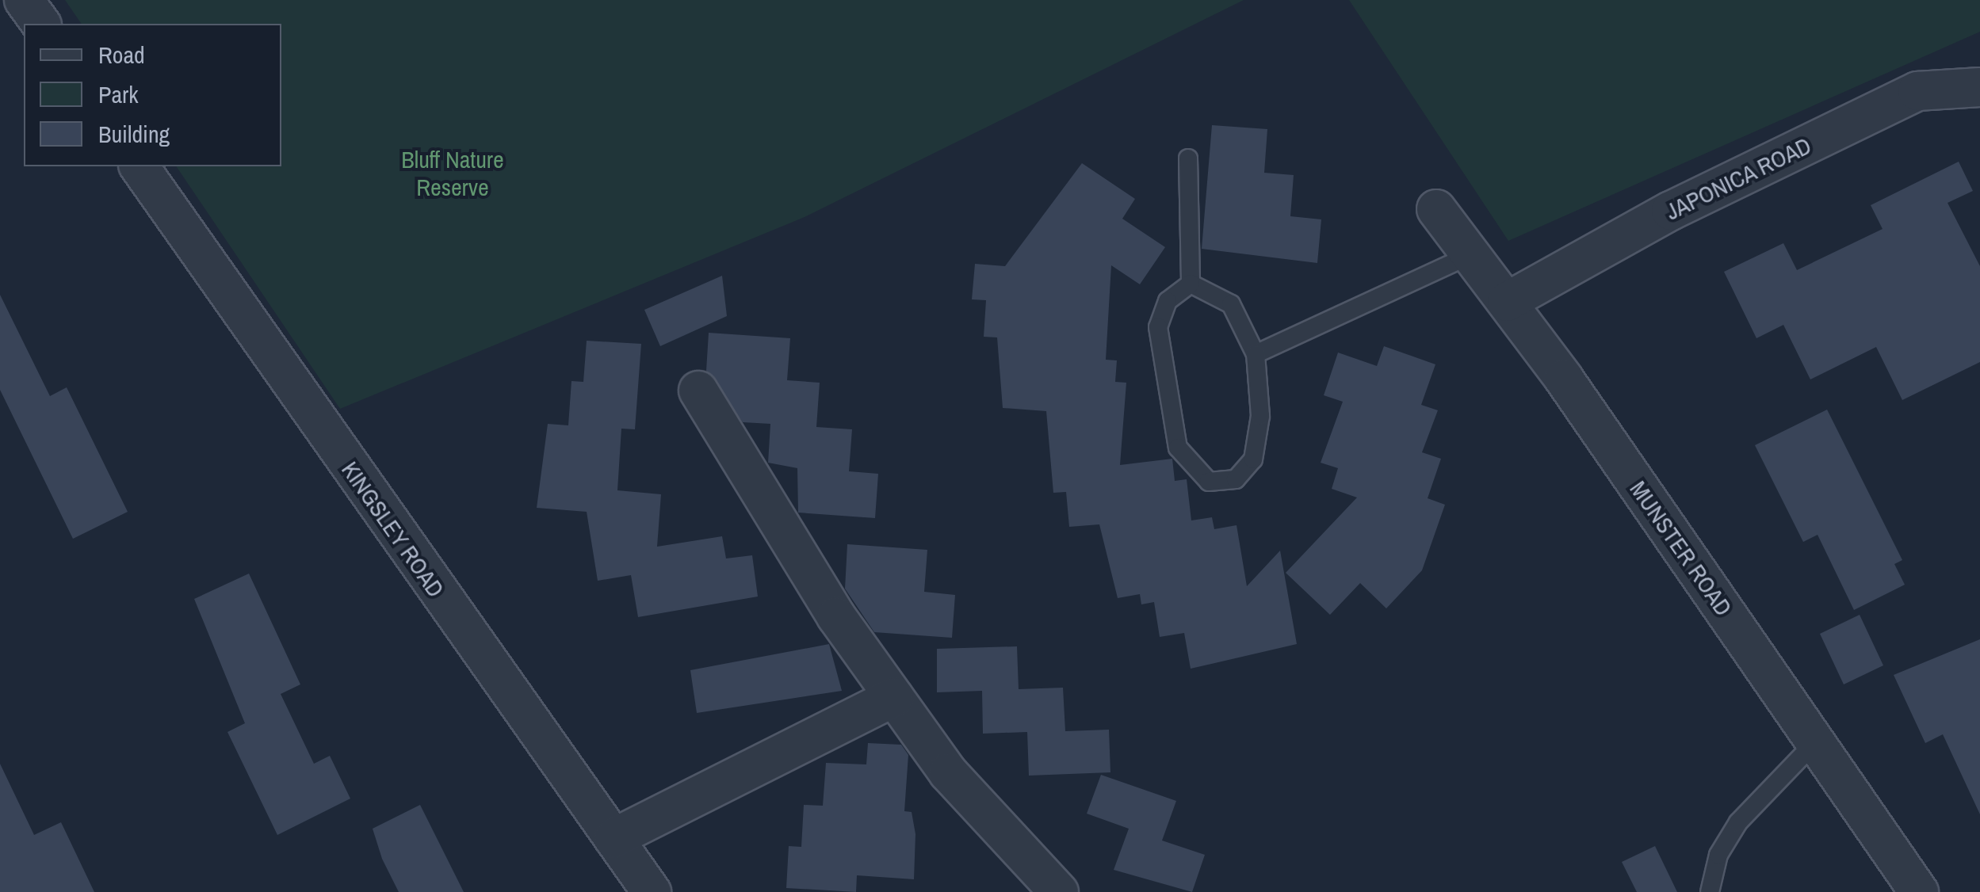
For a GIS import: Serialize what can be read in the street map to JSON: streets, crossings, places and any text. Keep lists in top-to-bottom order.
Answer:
{
  "streets": {
    "street": ["JAPONICA ROAD", "KINGSLEY ROAD", "MUNSTER ROAD"]
  },
  "crossings": [
    ["JAPONICA ROAD", "MUNSTER ROAD"]
  ],
  "parks": ["Bluff Nature Reserve"],
  "legend": ["Road", "Park", "Building"]
}
